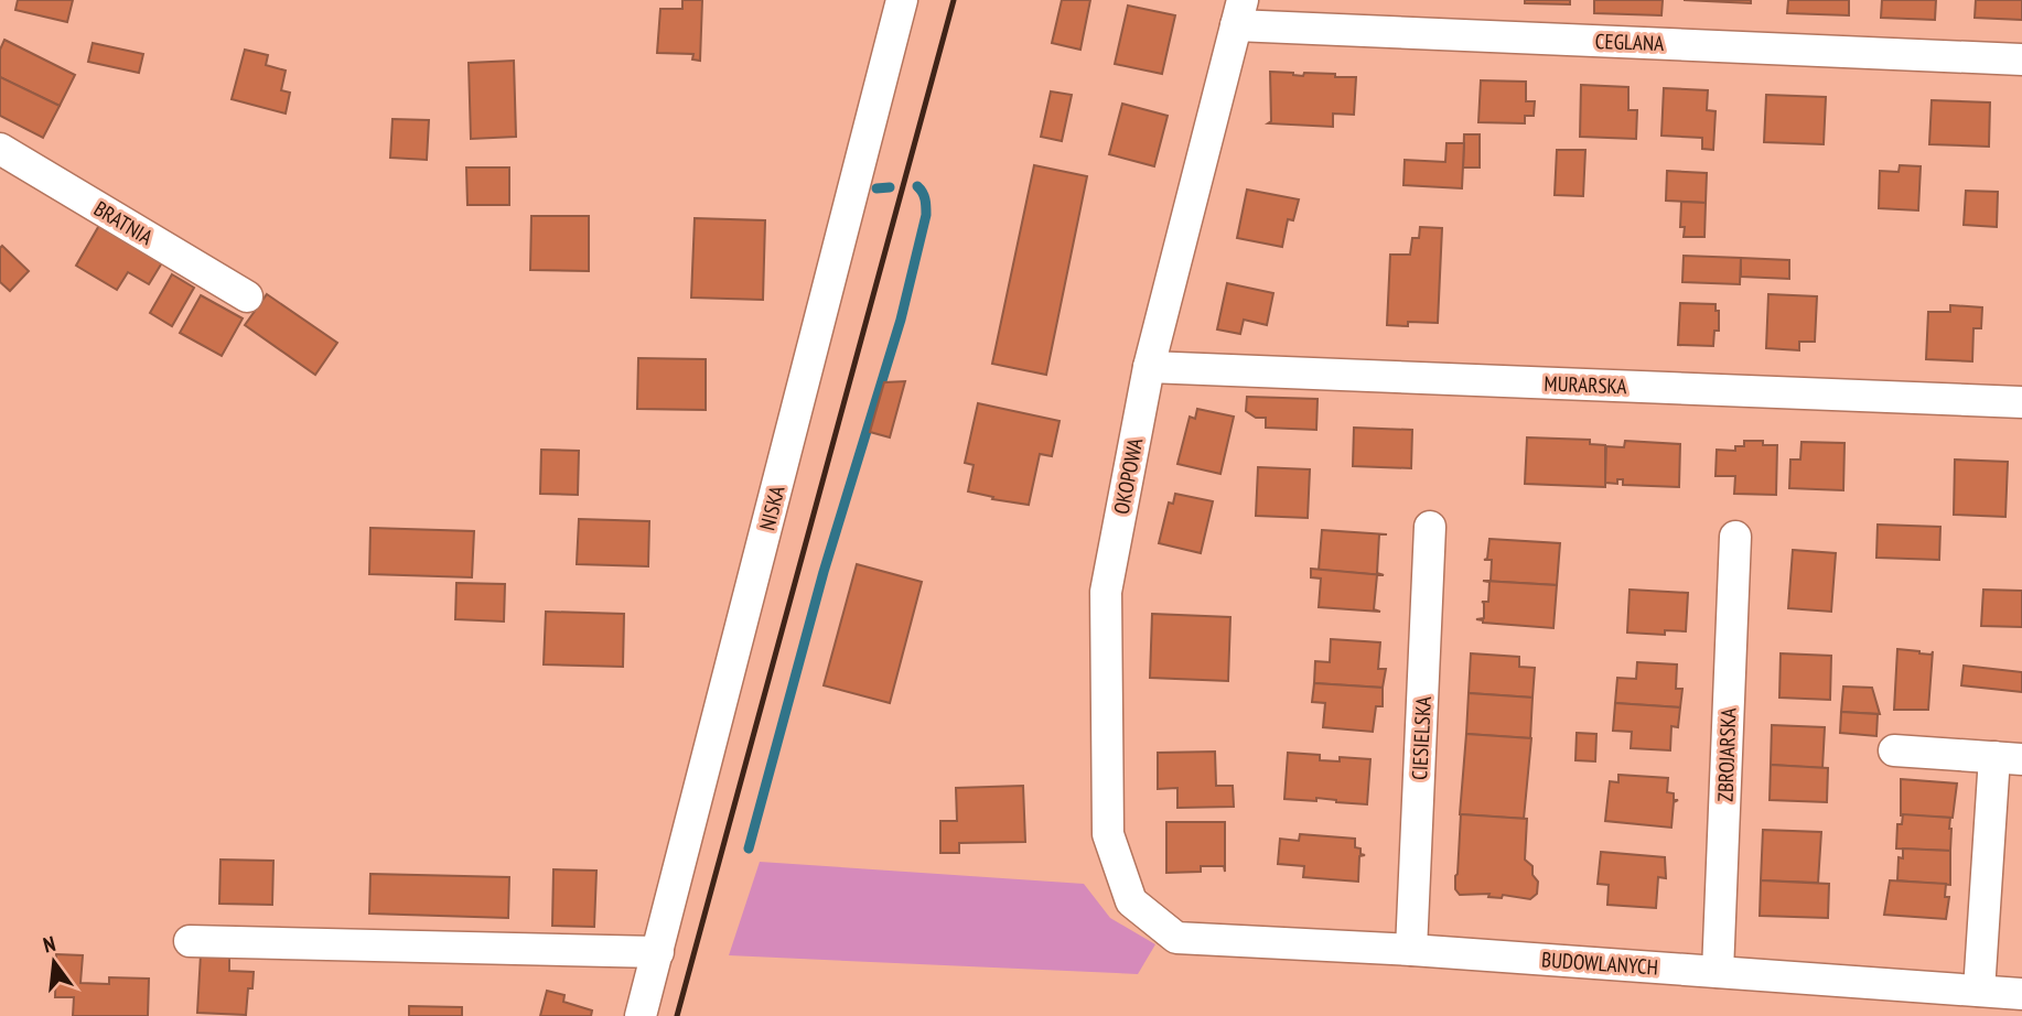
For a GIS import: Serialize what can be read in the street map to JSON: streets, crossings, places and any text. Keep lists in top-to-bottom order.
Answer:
{
  "streets": {
    "street": [
      "CEGLANA",
      "BRATNIA",
      "MURARSKA",
      "OKOPOWA",
      "NISKA",
      "CIESIELSKA",
      "ZBROJARSKA",
      "BUDOWLANYCH"
    ]
  },
  "crossings": [
    ["CEGLANA", "OKOPOWA"],
    ["MURARSKA", "OKOPOWA"],
    ["OKOPOWA", "BUDOWLANYCH"],
    ["CIESIELSKA", "BUDOWLANYCH"],
    ["ZBROJARSKA", "BUDOWLANYCH"]
  ],
  "north": "top"
}
